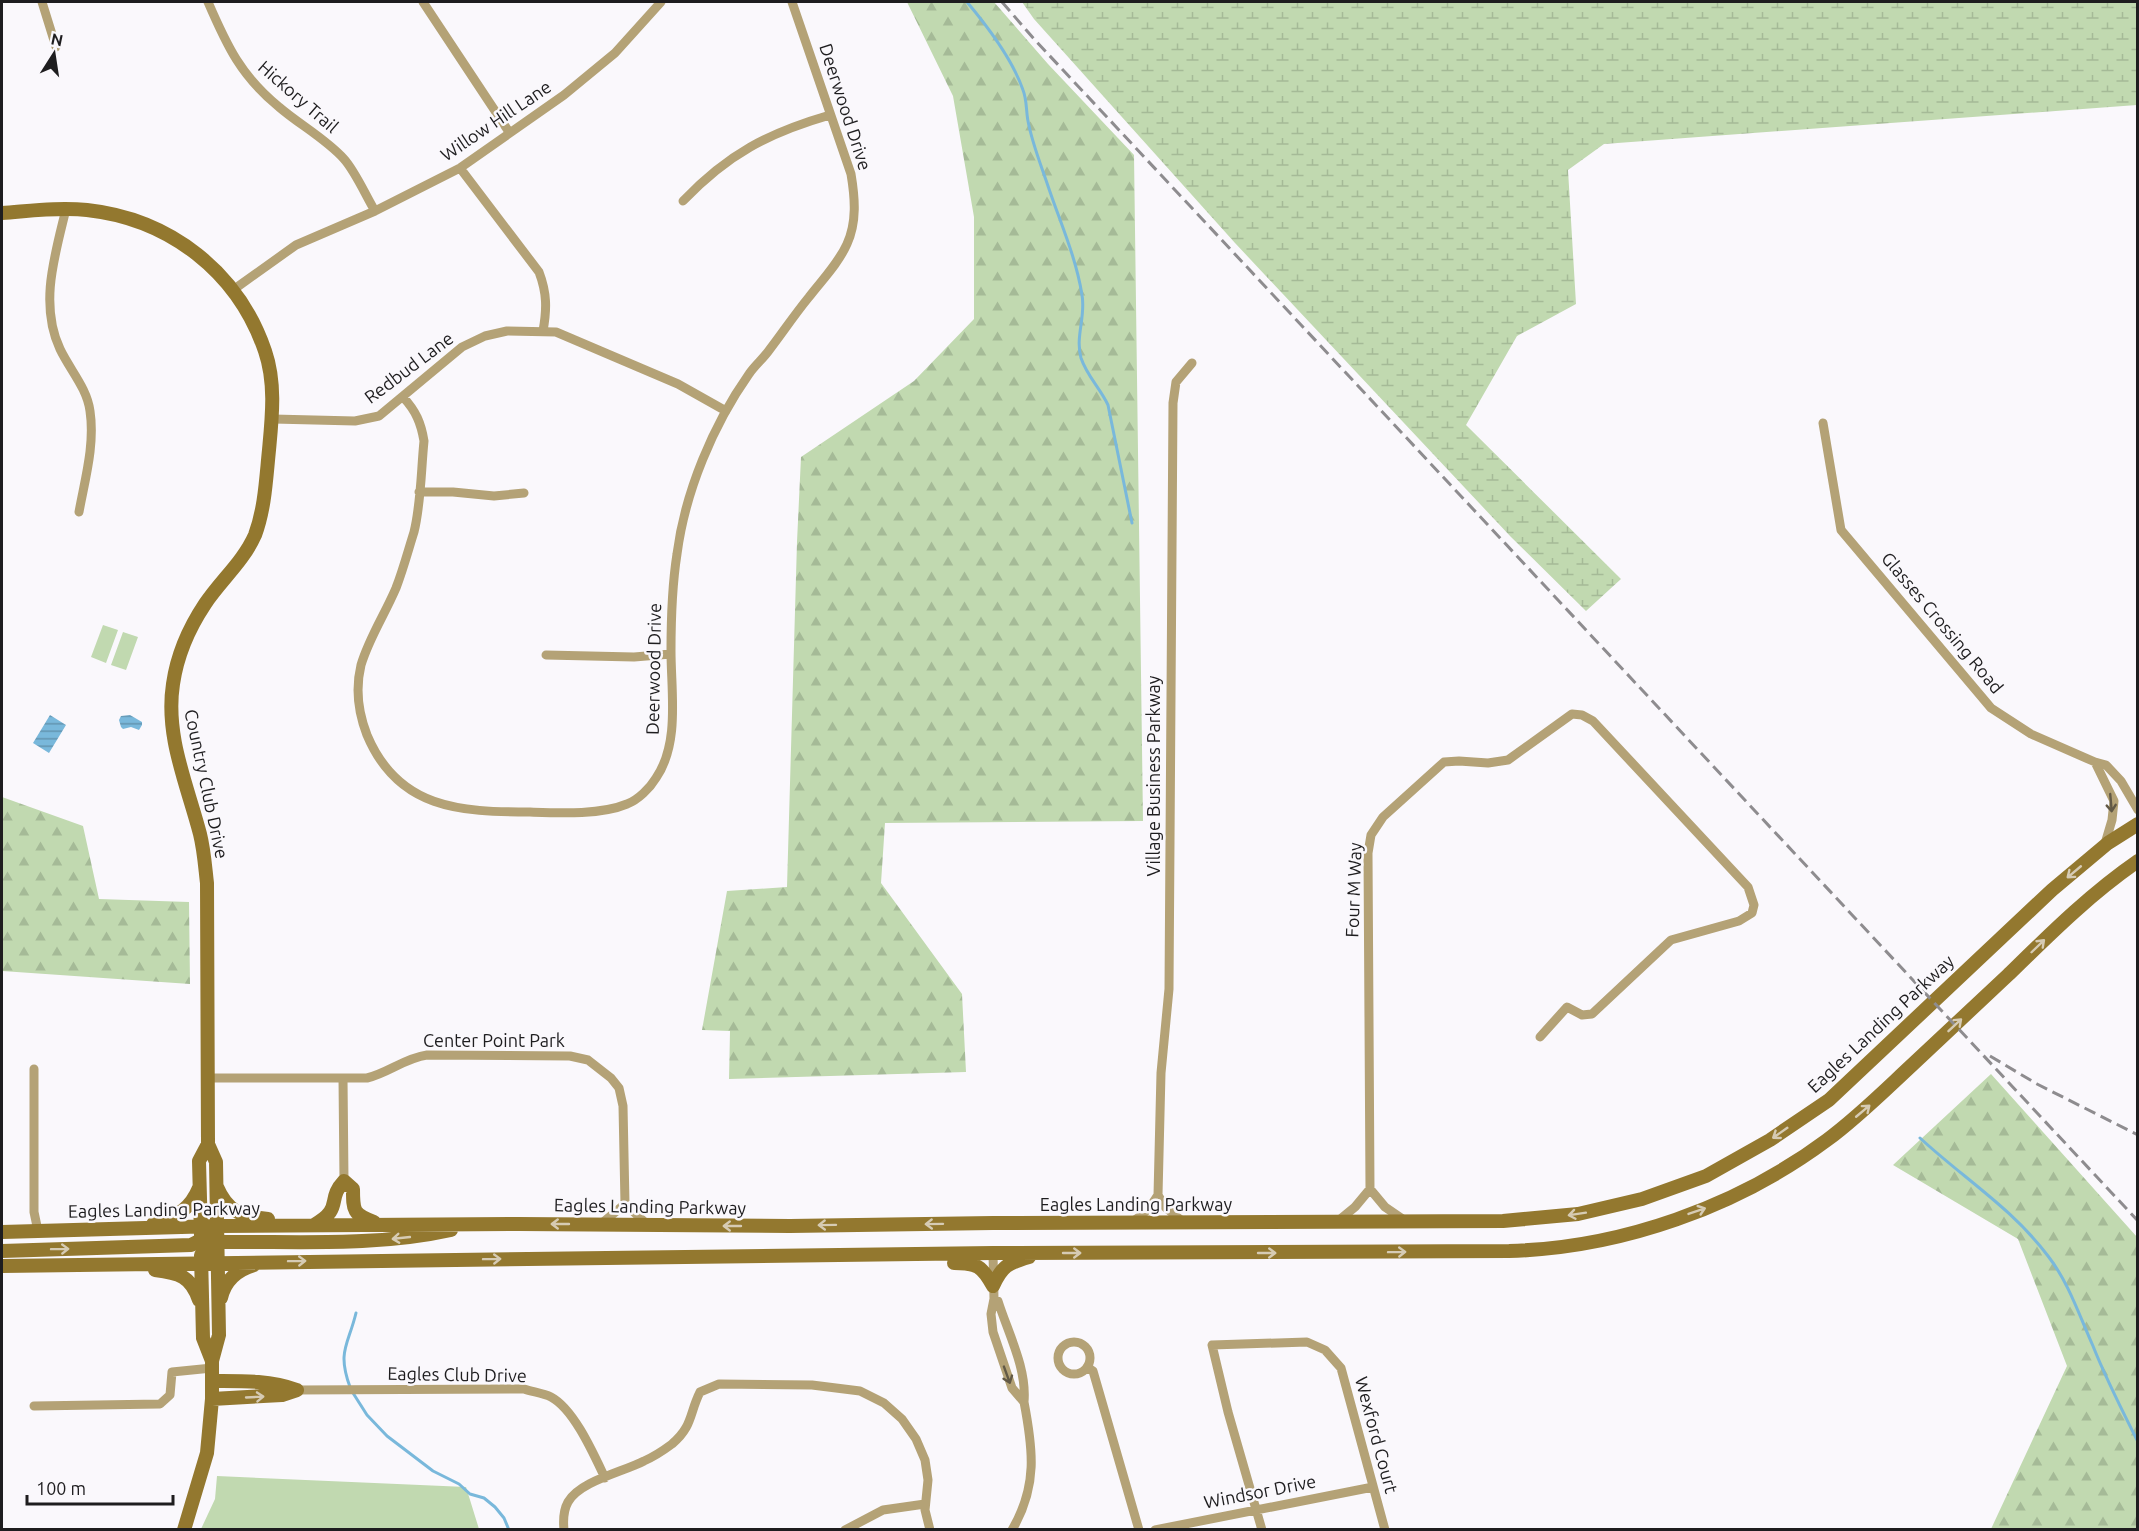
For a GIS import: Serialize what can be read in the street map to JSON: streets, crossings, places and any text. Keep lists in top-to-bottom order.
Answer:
{
  "streets": {
    "main road": ["Country Club Drive", "Eagles Landing Parkway"],
    "street": [
      "Hickory Trail",
      "Deerwood Drive",
      "Willow Hill Lane",
      "Redbud Lane",
      "Glasses Crossing Road",
      "Village Business Parkway",
      "Four M Way",
      "Center Point Park",
      "Eagles Club Drive",
      "Wexford Court",
      "Windsor Drive"
    ]
  },
  "crossings": [
    ["Hickory Trail", "Willow Hill Lane"],
    ["Deerwood Drive", "Redbud Lane"],
    ["Willow Hill Lane", "Country Club Drive"],
    ["Redbud Lane", "Country Club Drive"],
    ["Country Club Drive", "Eagles Landing Parkway"],
    ["Country Club Drive", "Center Point Park"],
    ["Wexford Court", "Windsor Drive"]
  ],
  "scale_bar": "100 m",
  "north": "top"
}
